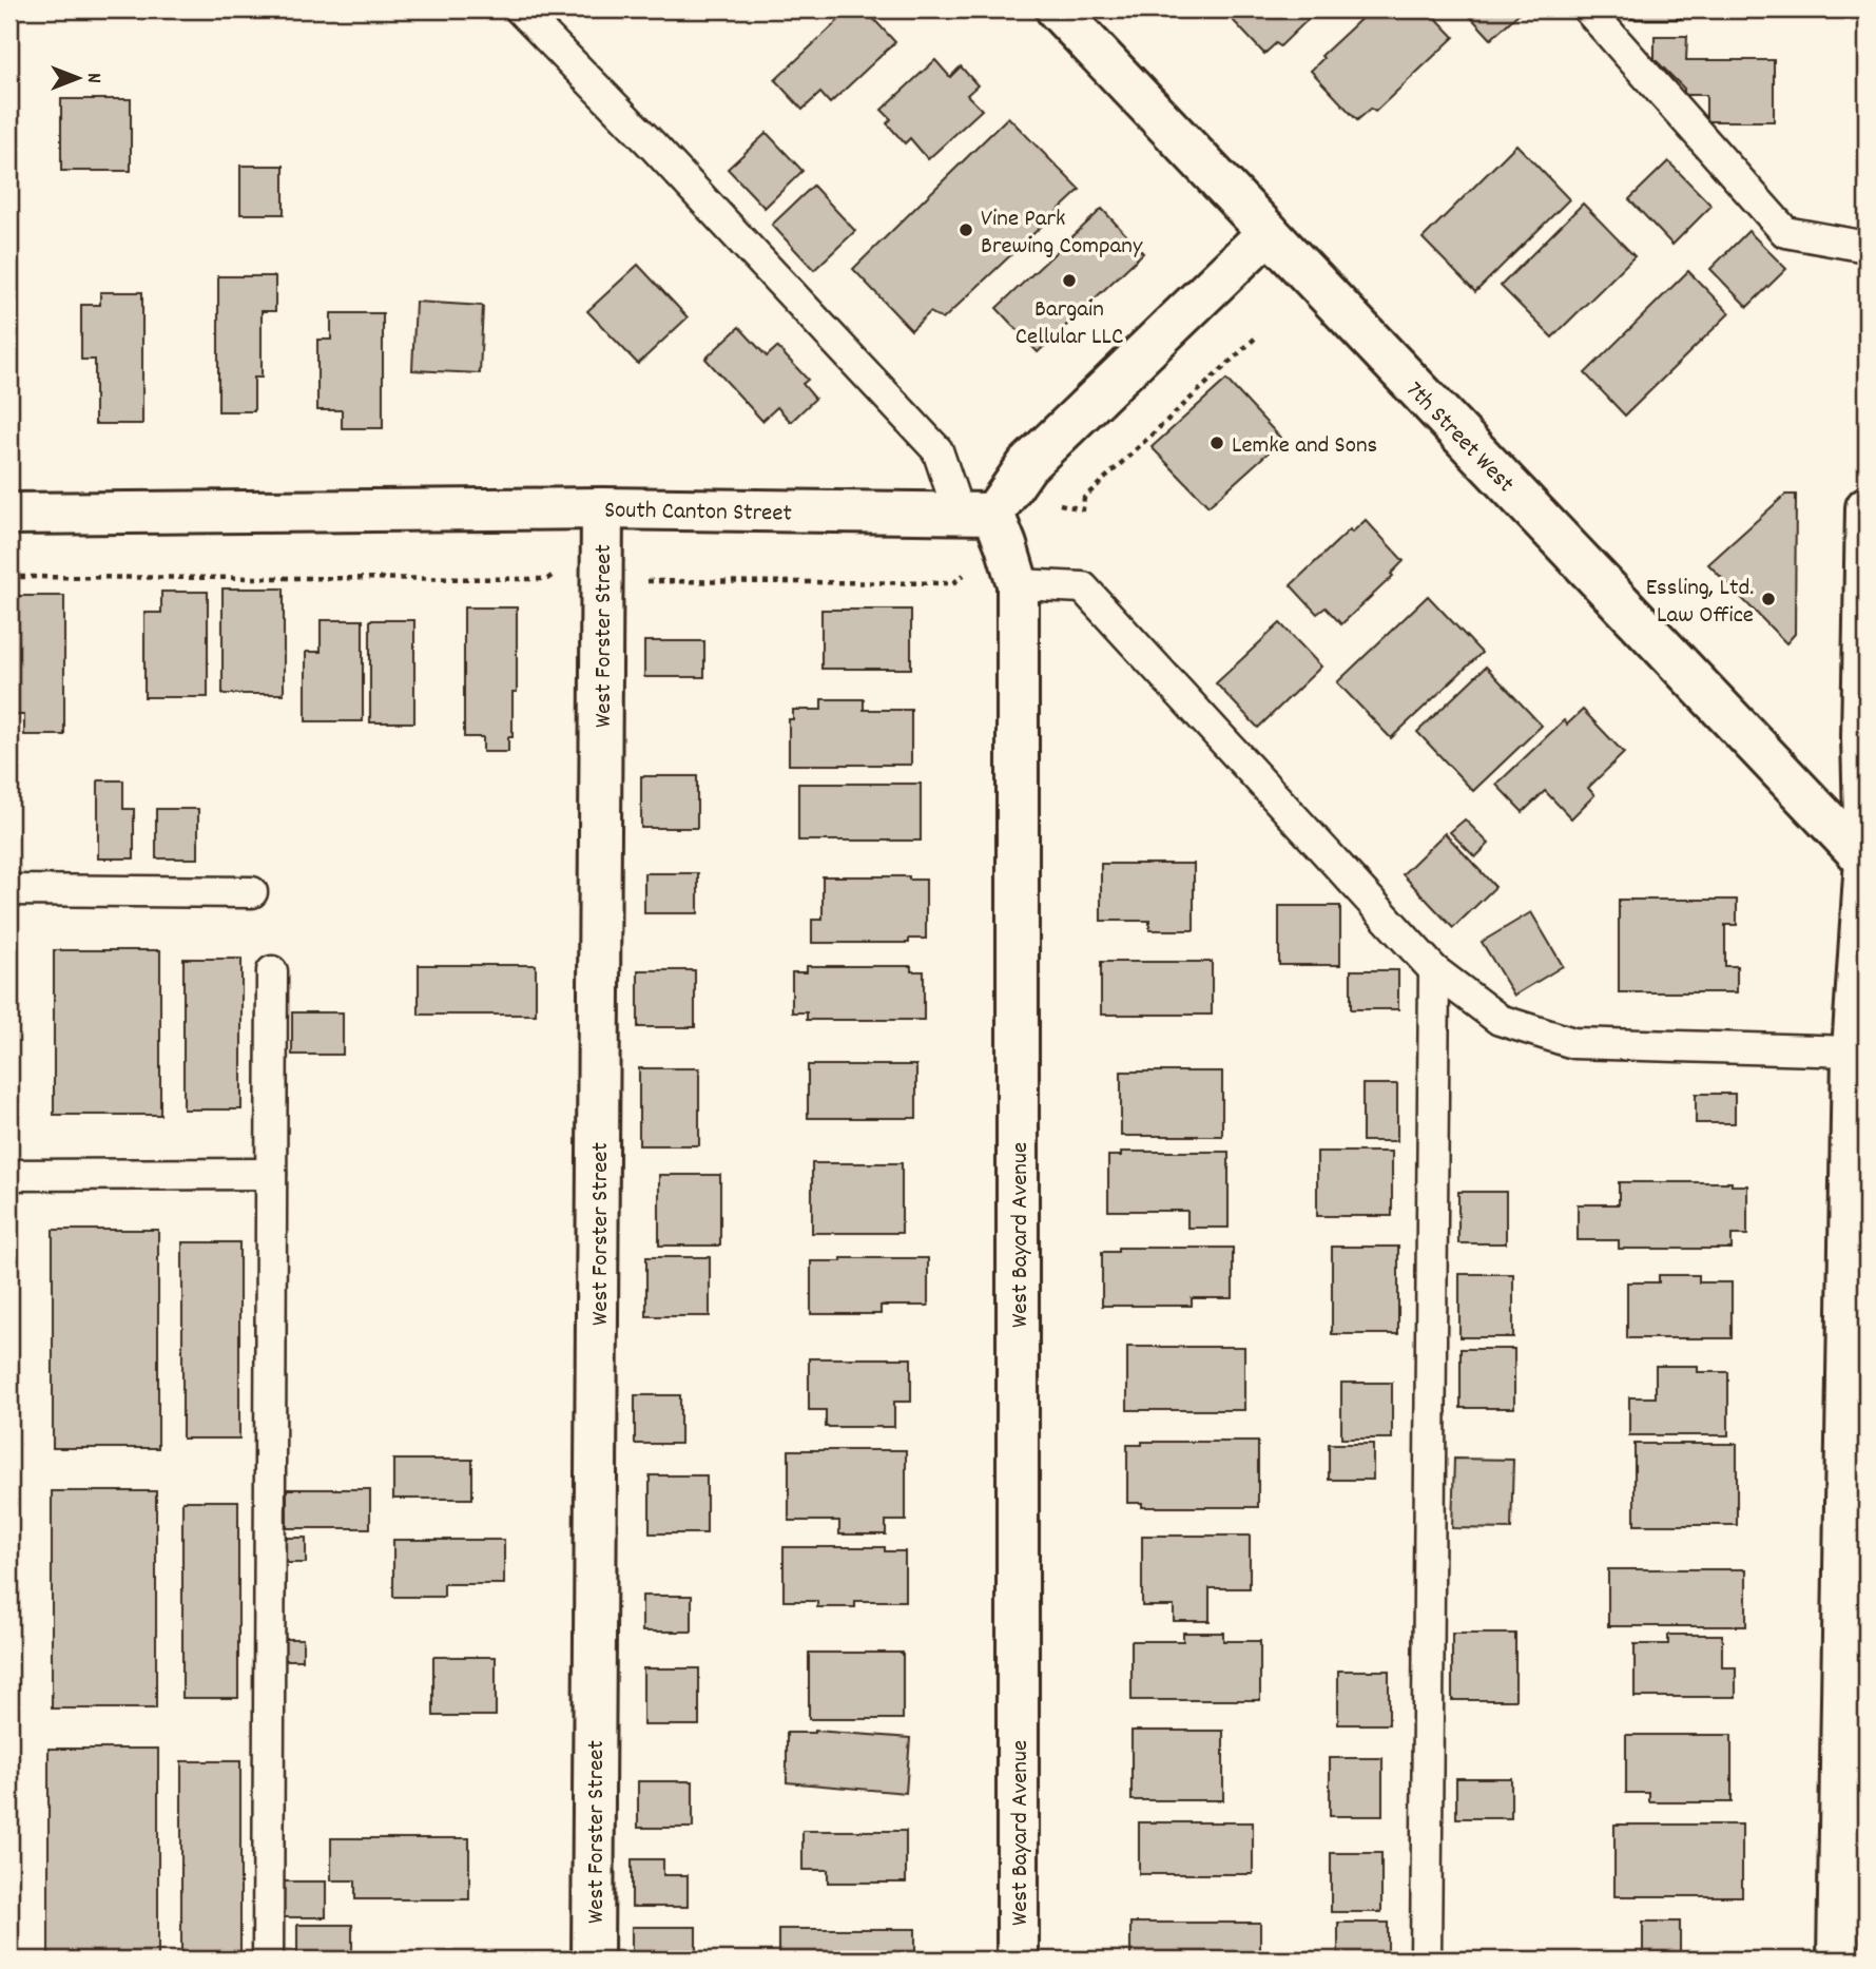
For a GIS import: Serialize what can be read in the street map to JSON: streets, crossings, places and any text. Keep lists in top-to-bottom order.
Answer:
{
  "streets": {
    "street": [
      "7th Street West",
      "South Canton Street",
      "West Forster Street",
      "West Bayard Avenue"
    ]
  },
  "crossings": [
    ["South Canton Street", "West Forster Street"],
    ["South Canton Street", "West Bayard Avenue"]
  ],
  "places": [
    "Vine Park Brewing Company",
    "Bargain Cellular LLC",
    "Lemke and Sons",
    "Essling, Ltd. Law Office"
  ],
  "north": "right"
}
